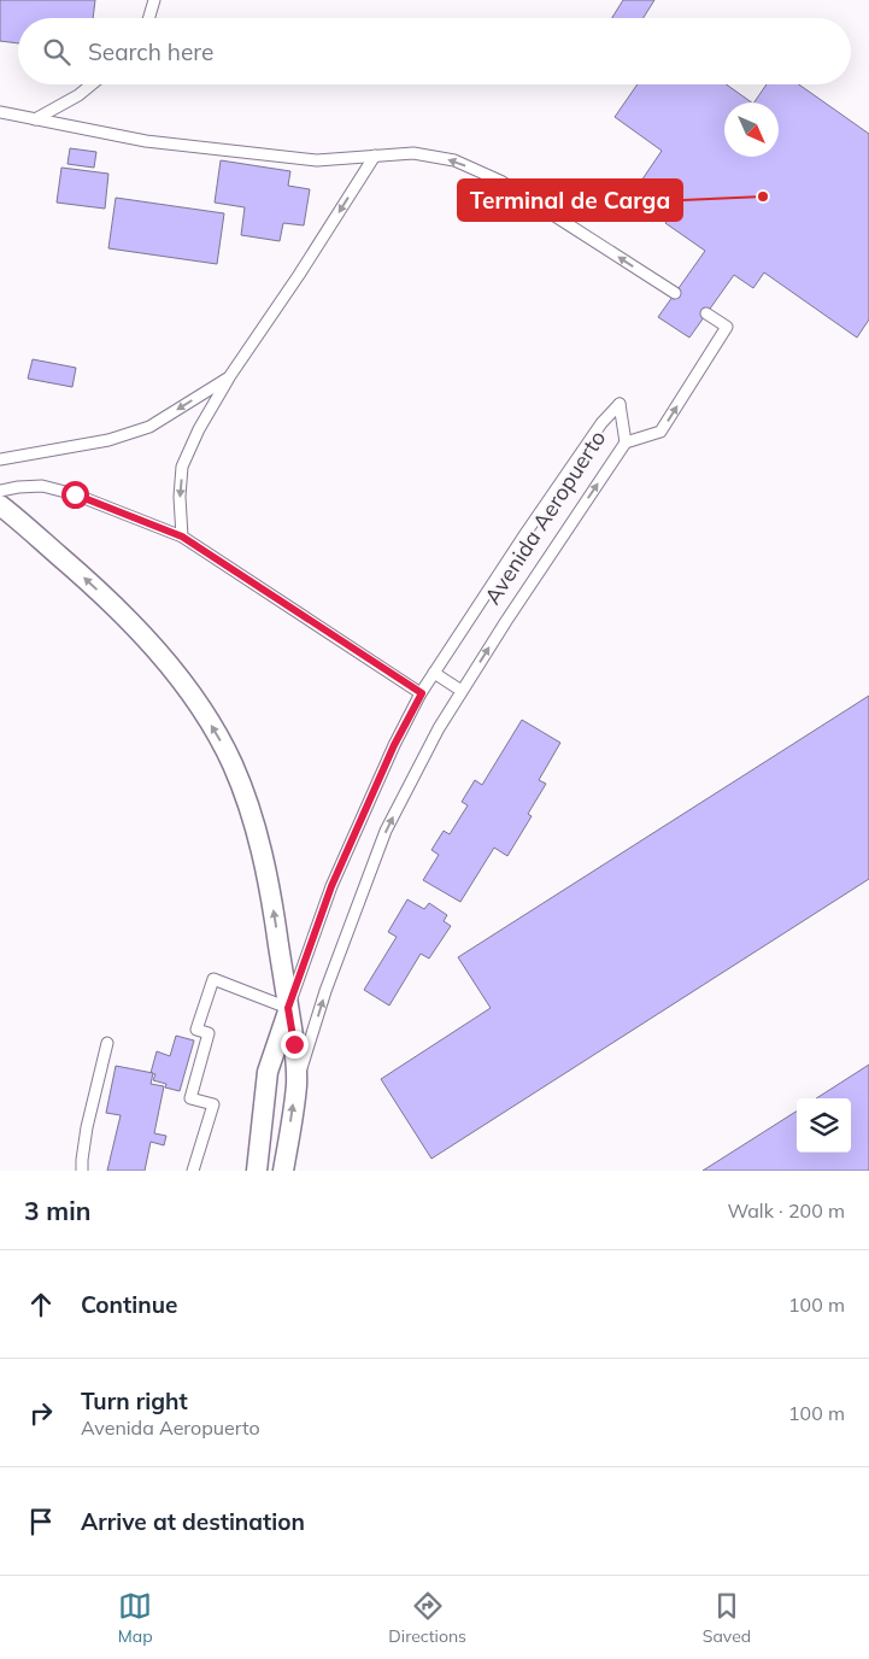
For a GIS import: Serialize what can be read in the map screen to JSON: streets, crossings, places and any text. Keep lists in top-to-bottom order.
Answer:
{
  "streets": {
    "street": ["Avenida Aeropuerto"]
  },
  "places": ["Terminal de Carga"],
  "north": "bottom right",
  "page": {
    "search": "Search here",
    "heading": ["3 min", "Walk · 200 m"],
    "list": [
      ["Continue", "100 m"],
      ["Turn right", "Avenida Aeropuerto", "100 m"],
      "Arrive at destination"
    ],
    "nav": ["Map", "Directions", "Saved"]
  }
}
